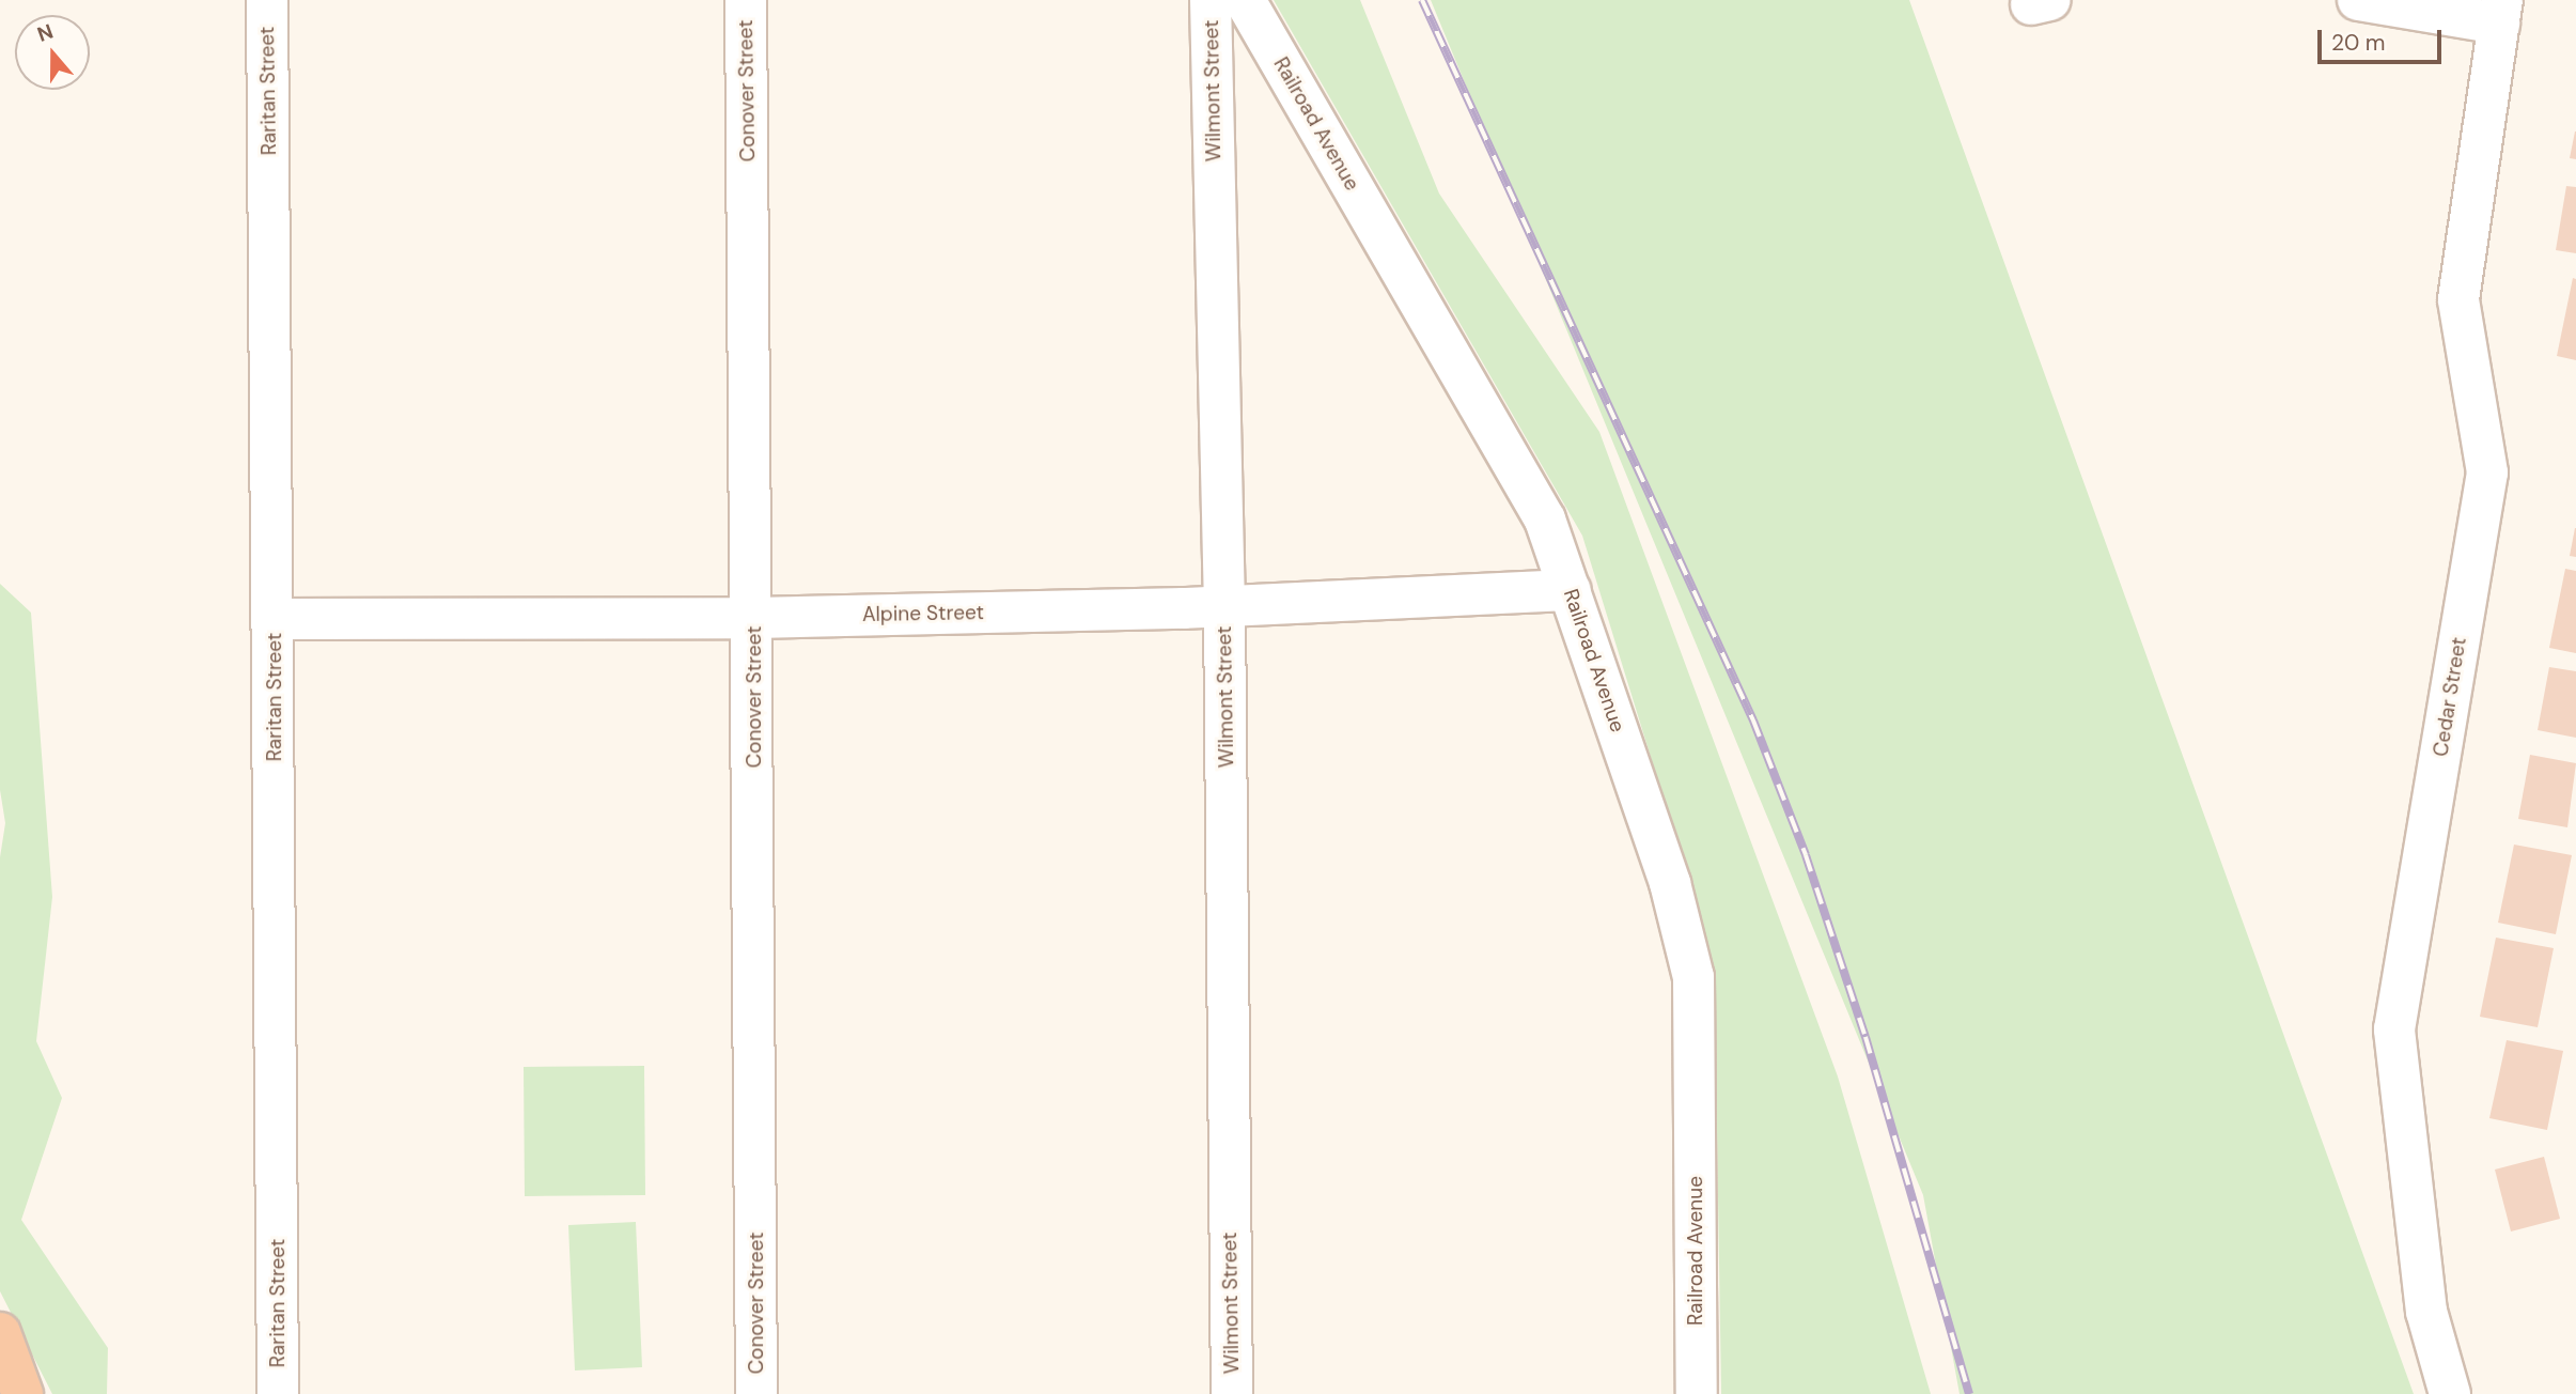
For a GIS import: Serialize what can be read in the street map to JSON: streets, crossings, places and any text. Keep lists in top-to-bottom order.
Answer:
{
  "streets": {
    "street": [
      "Raritan Street",
      "Conover Street",
      "Wilmont Street",
      "Railroad Avenue",
      "Alpine Street",
      "Cedar Street"
    ]
  },
  "crossings": [
    ["Raritan Street", "Alpine Street"],
    ["Conover Street", "Alpine Street"],
    ["Wilmont Street", "Alpine Street"],
    ["Railroad Avenue", "Alpine Street"]
  ],
  "scale_bar": "20 m",
  "north": "top"
}
